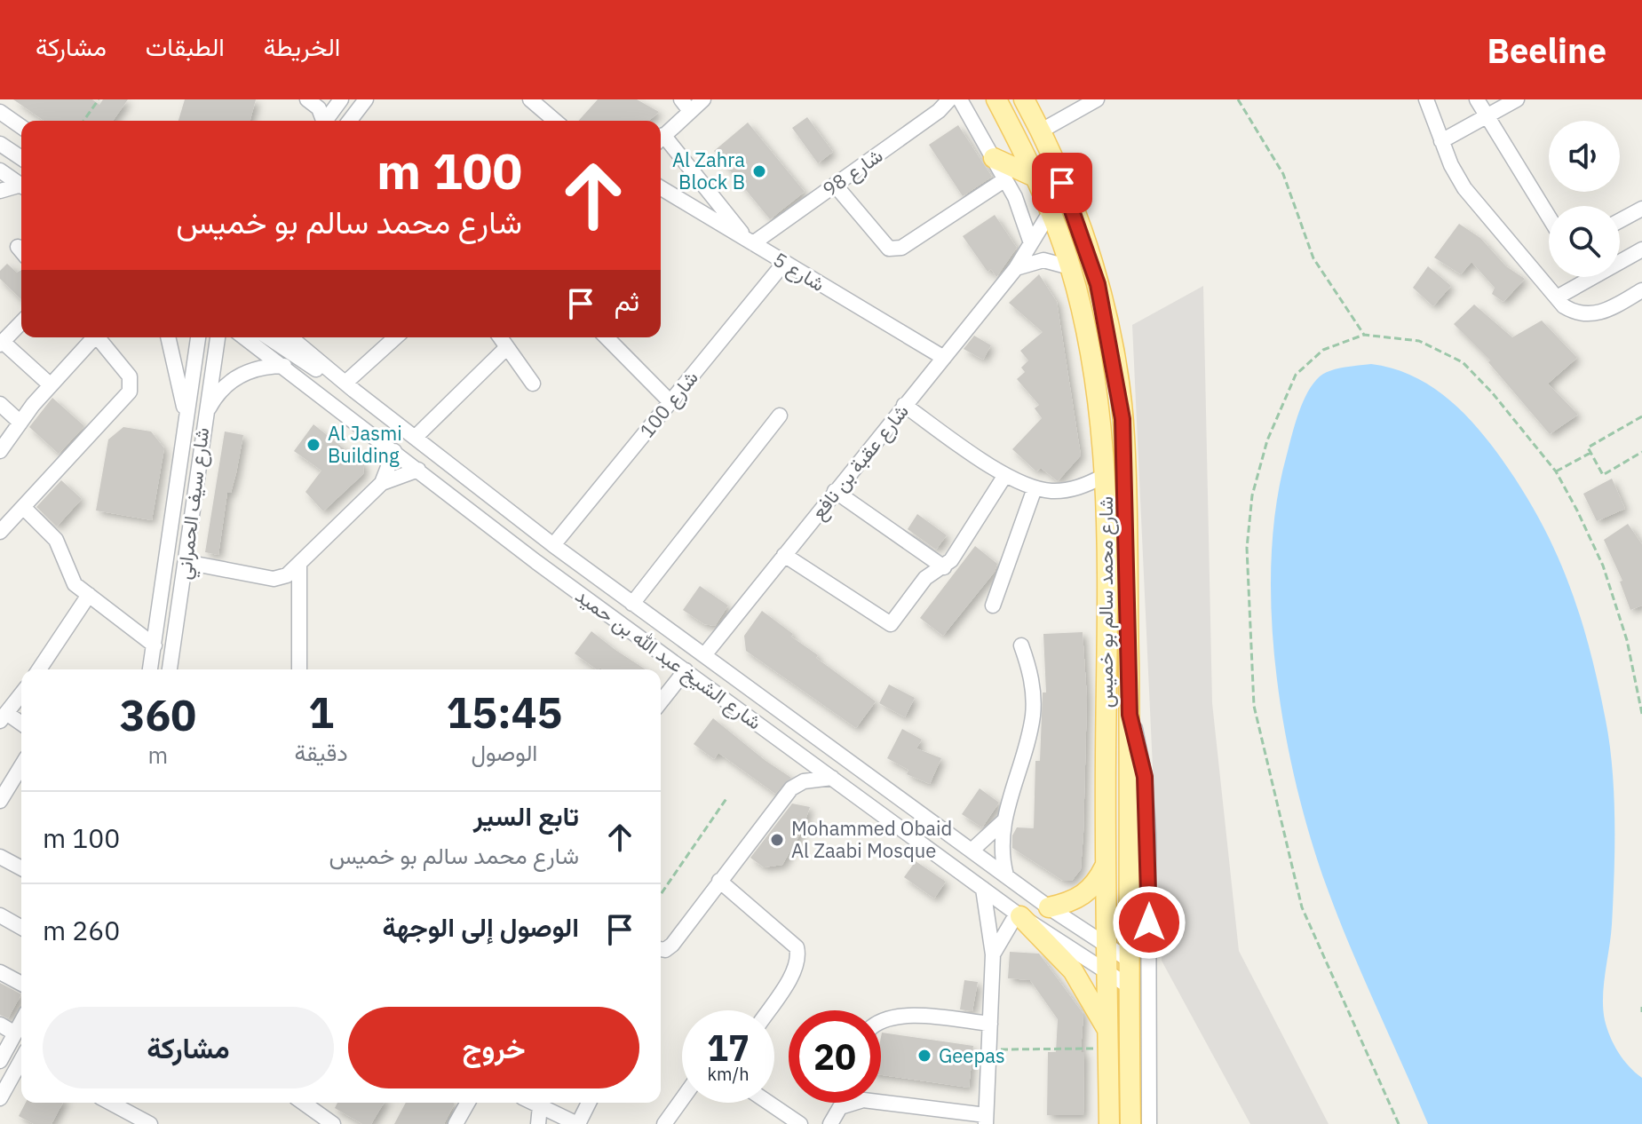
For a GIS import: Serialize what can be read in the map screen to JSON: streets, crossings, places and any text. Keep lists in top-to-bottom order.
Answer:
{
  "streets": {
    "main road": ["شارع محمد سالم بو خميس"],
    "street": [
      "شارع 98",
      "شارع 5",
      "شارع 100",
      "شارع عقبة بن نافع",
      "شارع سيف الحمراني",
      "شارع الشيخ عبد الله بن حميد"
    ]
  },
  "crossings": [
    ["شارع 98", "شارع 5"],
    ["شارع 5", "شارع 100"],
    ["شارع 5", "شارع عقبة بن نافع"],
    ["شارع 100", "شارع الشيخ عبد الله بن حميد"],
    ["شارع عقبة بن نافع", "شارع محمد سالم بو خميس"],
    ["شارع عقبة بن نافع", "شارع الشيخ عبد الله بن حميد"],
    ["شارع محمد سالم بو خميس", "شارع الشيخ عبد الله بن حميد"]
  ],
  "places": [
    "Al Zahra Block B",
    "Al Jasmi Building",
    "Mohammed Obaid Al Zaabi Mosque",
    "Geepas"
  ],
  "page": {
    "header": "Beeline",
    "nav": ["الخريطة", "الطبقات", "مشاركة"],
    "turn": ["100 m", "شارع محمد سالم بو خميس"],
    "then": "ثم",
    "eta": [
      "15:45",
      "الوصول",
      "1",
      "دقيقة",
      "360",
      "m"
    ],
    "list": [
      {
        "name": "تابع السير",
        "note": "شارع محمد سالم بو خميس",
        "value": "100 m"
      },
      {
        "name": "الوصول إلى الوجهة",
        "value": "260 m"
      }
    ],
    "buttons": ["خروج", "مشاركة"],
    "speed": "17 km/h",
    "limit": "20"
  }
}
